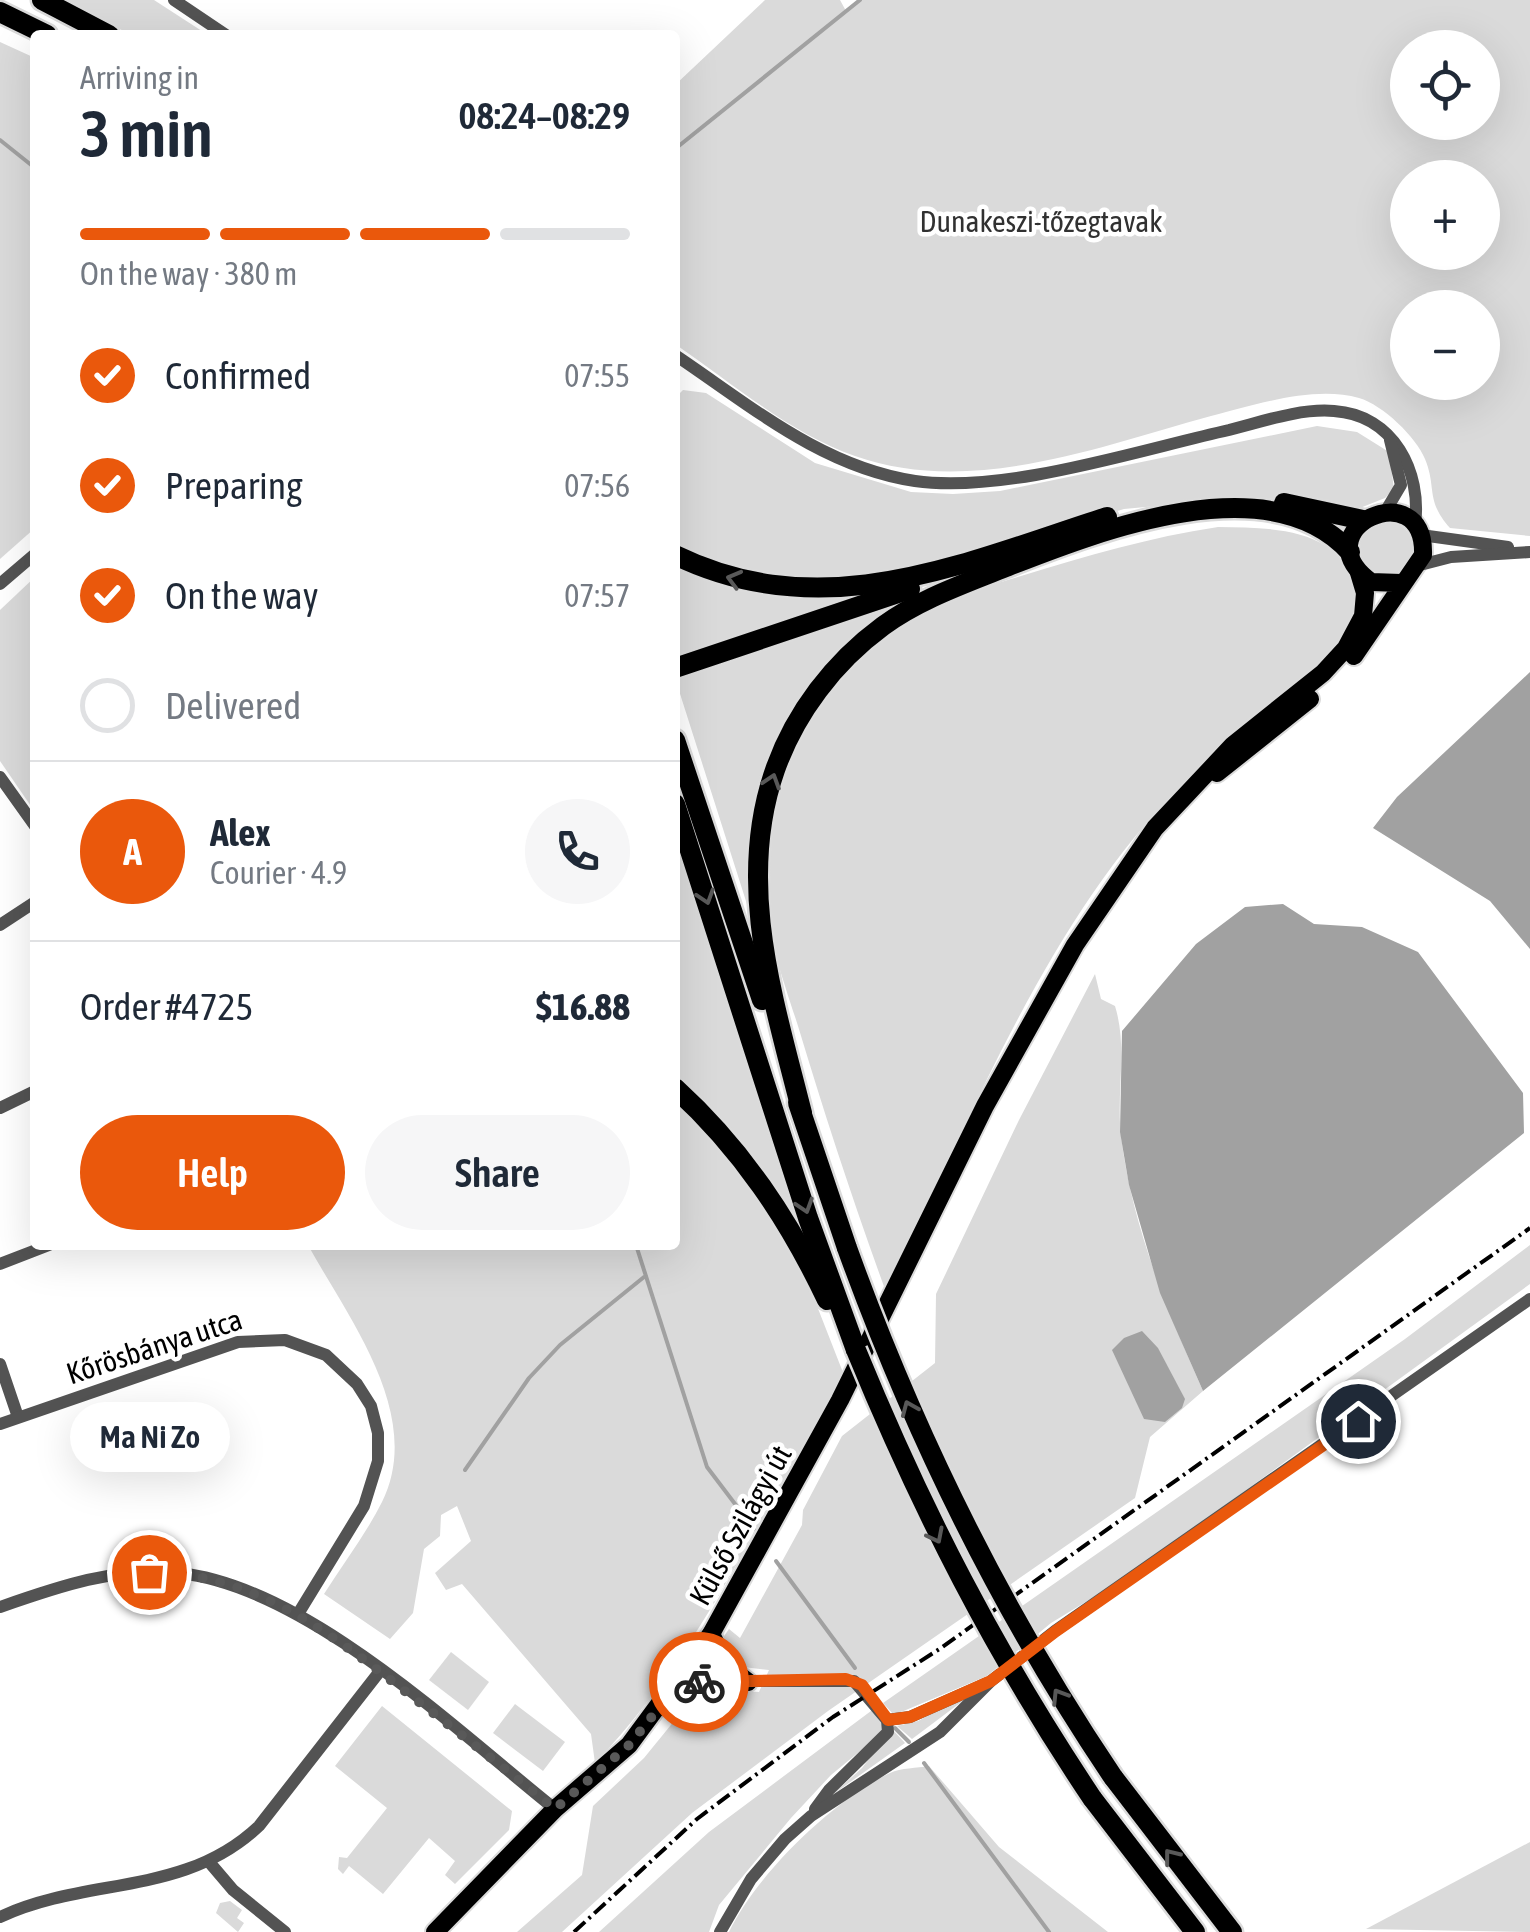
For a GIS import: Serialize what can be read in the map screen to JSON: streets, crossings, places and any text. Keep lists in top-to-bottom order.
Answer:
{
  "streets": {
    "main road": ["Külső Szilágyi út"],
    "street": ["Kőrösbánya utca"]
  },
  "parks": ["Dunakeszi-tőzegtavak"],
  "places": ["Ma Ni Zo"],
  "page": {
    "map_buttons": ["+", "−"],
    "heading": ["3 min", "Arriving in", "08:24–08:29"],
    "panel": [
      "Alex",
      "Courier · 4.9",
      "Order #4725",
      "$16.88"
    ],
    "bar": "On the way · 380 m",
    "list": [
      ["Confirmed", "07:55"],
      ["Preparing", "07:56"],
      ["On the way", "07:57"],
      "Delivered"
    ],
    "round": "A",
    "buttons": ["Help", "Share"],
    "bubble": "Ma Ni Zo"
  }
}
